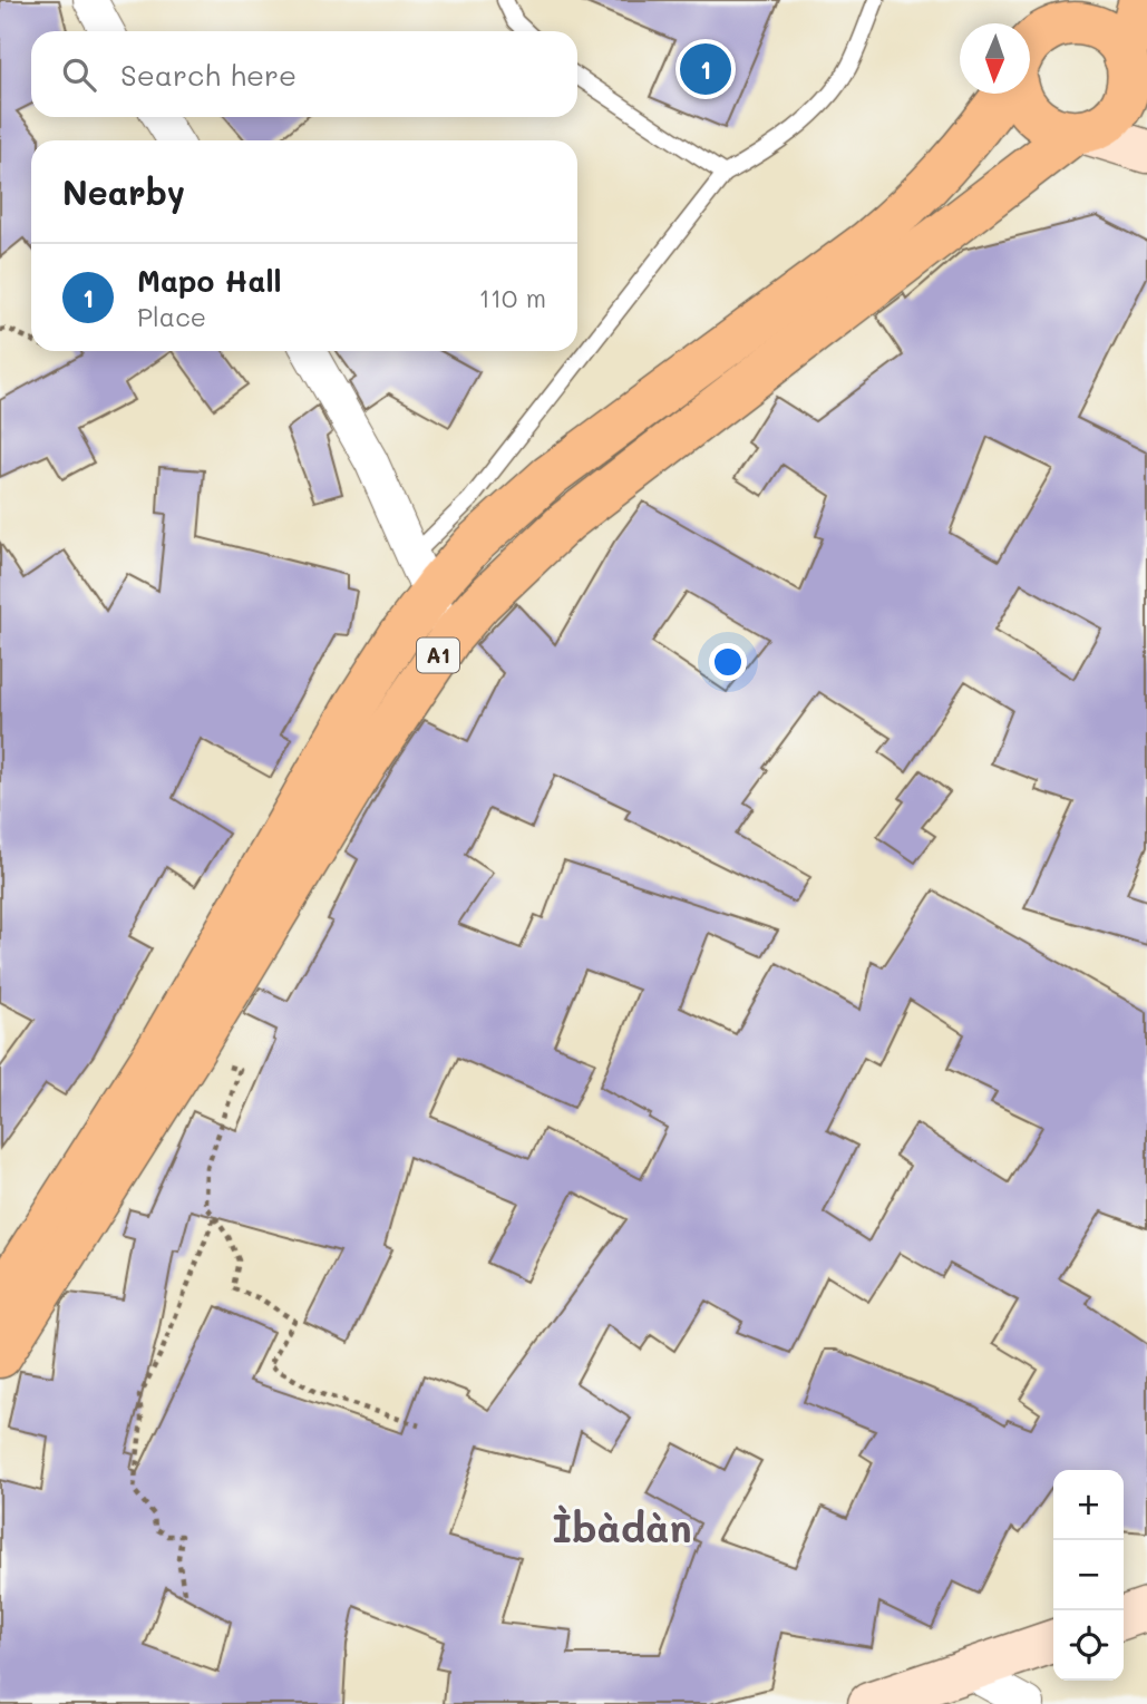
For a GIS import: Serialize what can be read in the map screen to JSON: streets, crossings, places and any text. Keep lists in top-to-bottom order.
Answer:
{
  "streets": {
    "highway": ["A1"]
  },
  "districts": ["Ìbàdàn"],
  "north": "bottom",
  "page": {
    "search": "Search here",
    "pins": "1",
    "heading": "Nearby",
    "list": [
      {
        "mark": "1",
        "name": "Mapo Hall",
        "note": "Place",
        "value": "110 m"
      }
    ],
    "map_buttons": ["+", "−"]
  }
}
